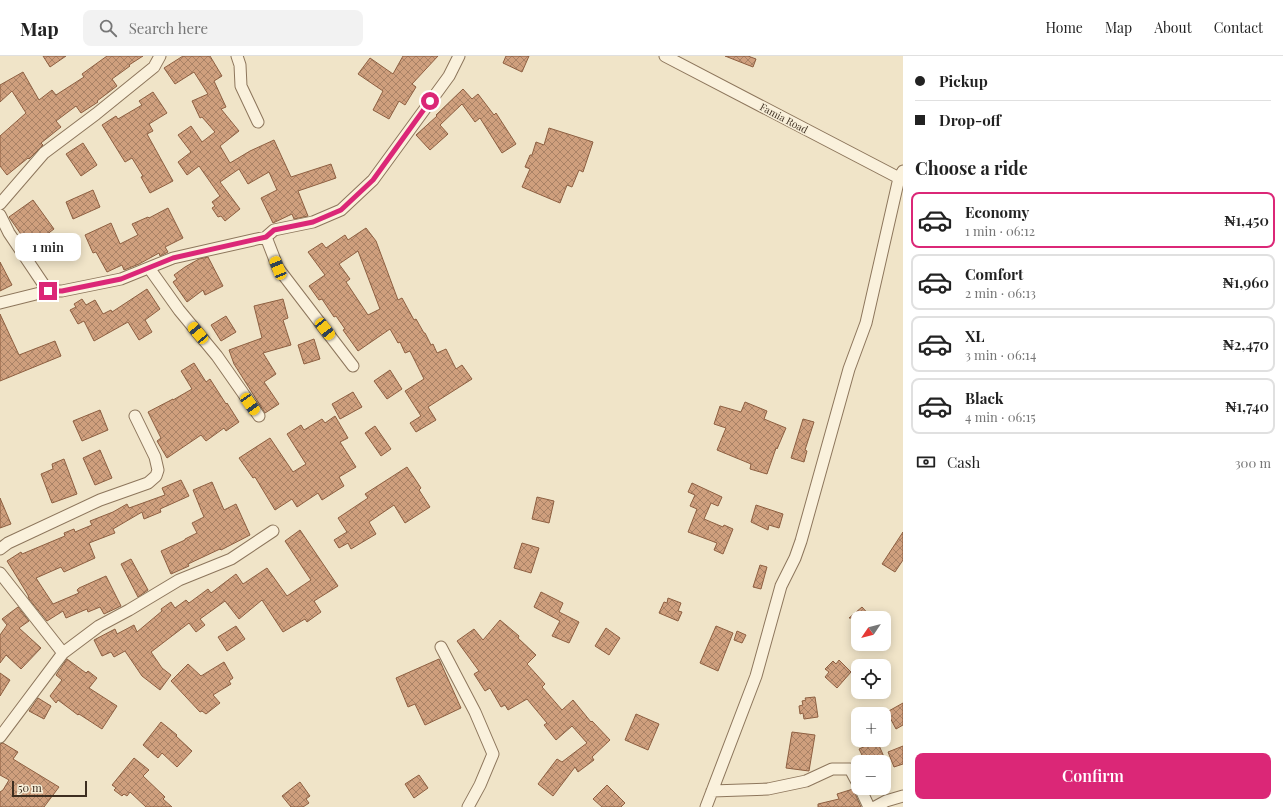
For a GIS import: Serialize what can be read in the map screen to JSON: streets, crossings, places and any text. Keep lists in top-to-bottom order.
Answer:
{
  "streets": {
    "street": ["Famia Road"]
  },
  "scale_bar": "50 m",
  "north": "bottom left",
  "page": {
    "header": "Map",
    "search": "Search here",
    "nav": [
      "Home",
      "Map",
      "About",
      "Contact"
    ],
    "banner": ["Pickup", "Drop-off"],
    "heading": "Choose a ride",
    "list": [
      {
        "name": "Economy",
        "note": "1 min · 06:12",
        "value": "₦1,450"
      },
      {
        "name": "Comfort",
        "note": "2 min · 06:13",
        "value": "₦1,960"
      },
      {
        "name": "XL",
        "note": "3 min · 06:14",
        "value": "₦2,470"
      },
      {
        "name": "Black",
        "note": "4 min · 06:15",
        "value": "₦1,740"
      }
    ],
    "bubble": "1 min",
    "pay": ["Cash", "300 m"],
    "map_buttons": ["+", "−"],
    "buttons": "Confirm",
    "scale": "50 m"
  }
}
